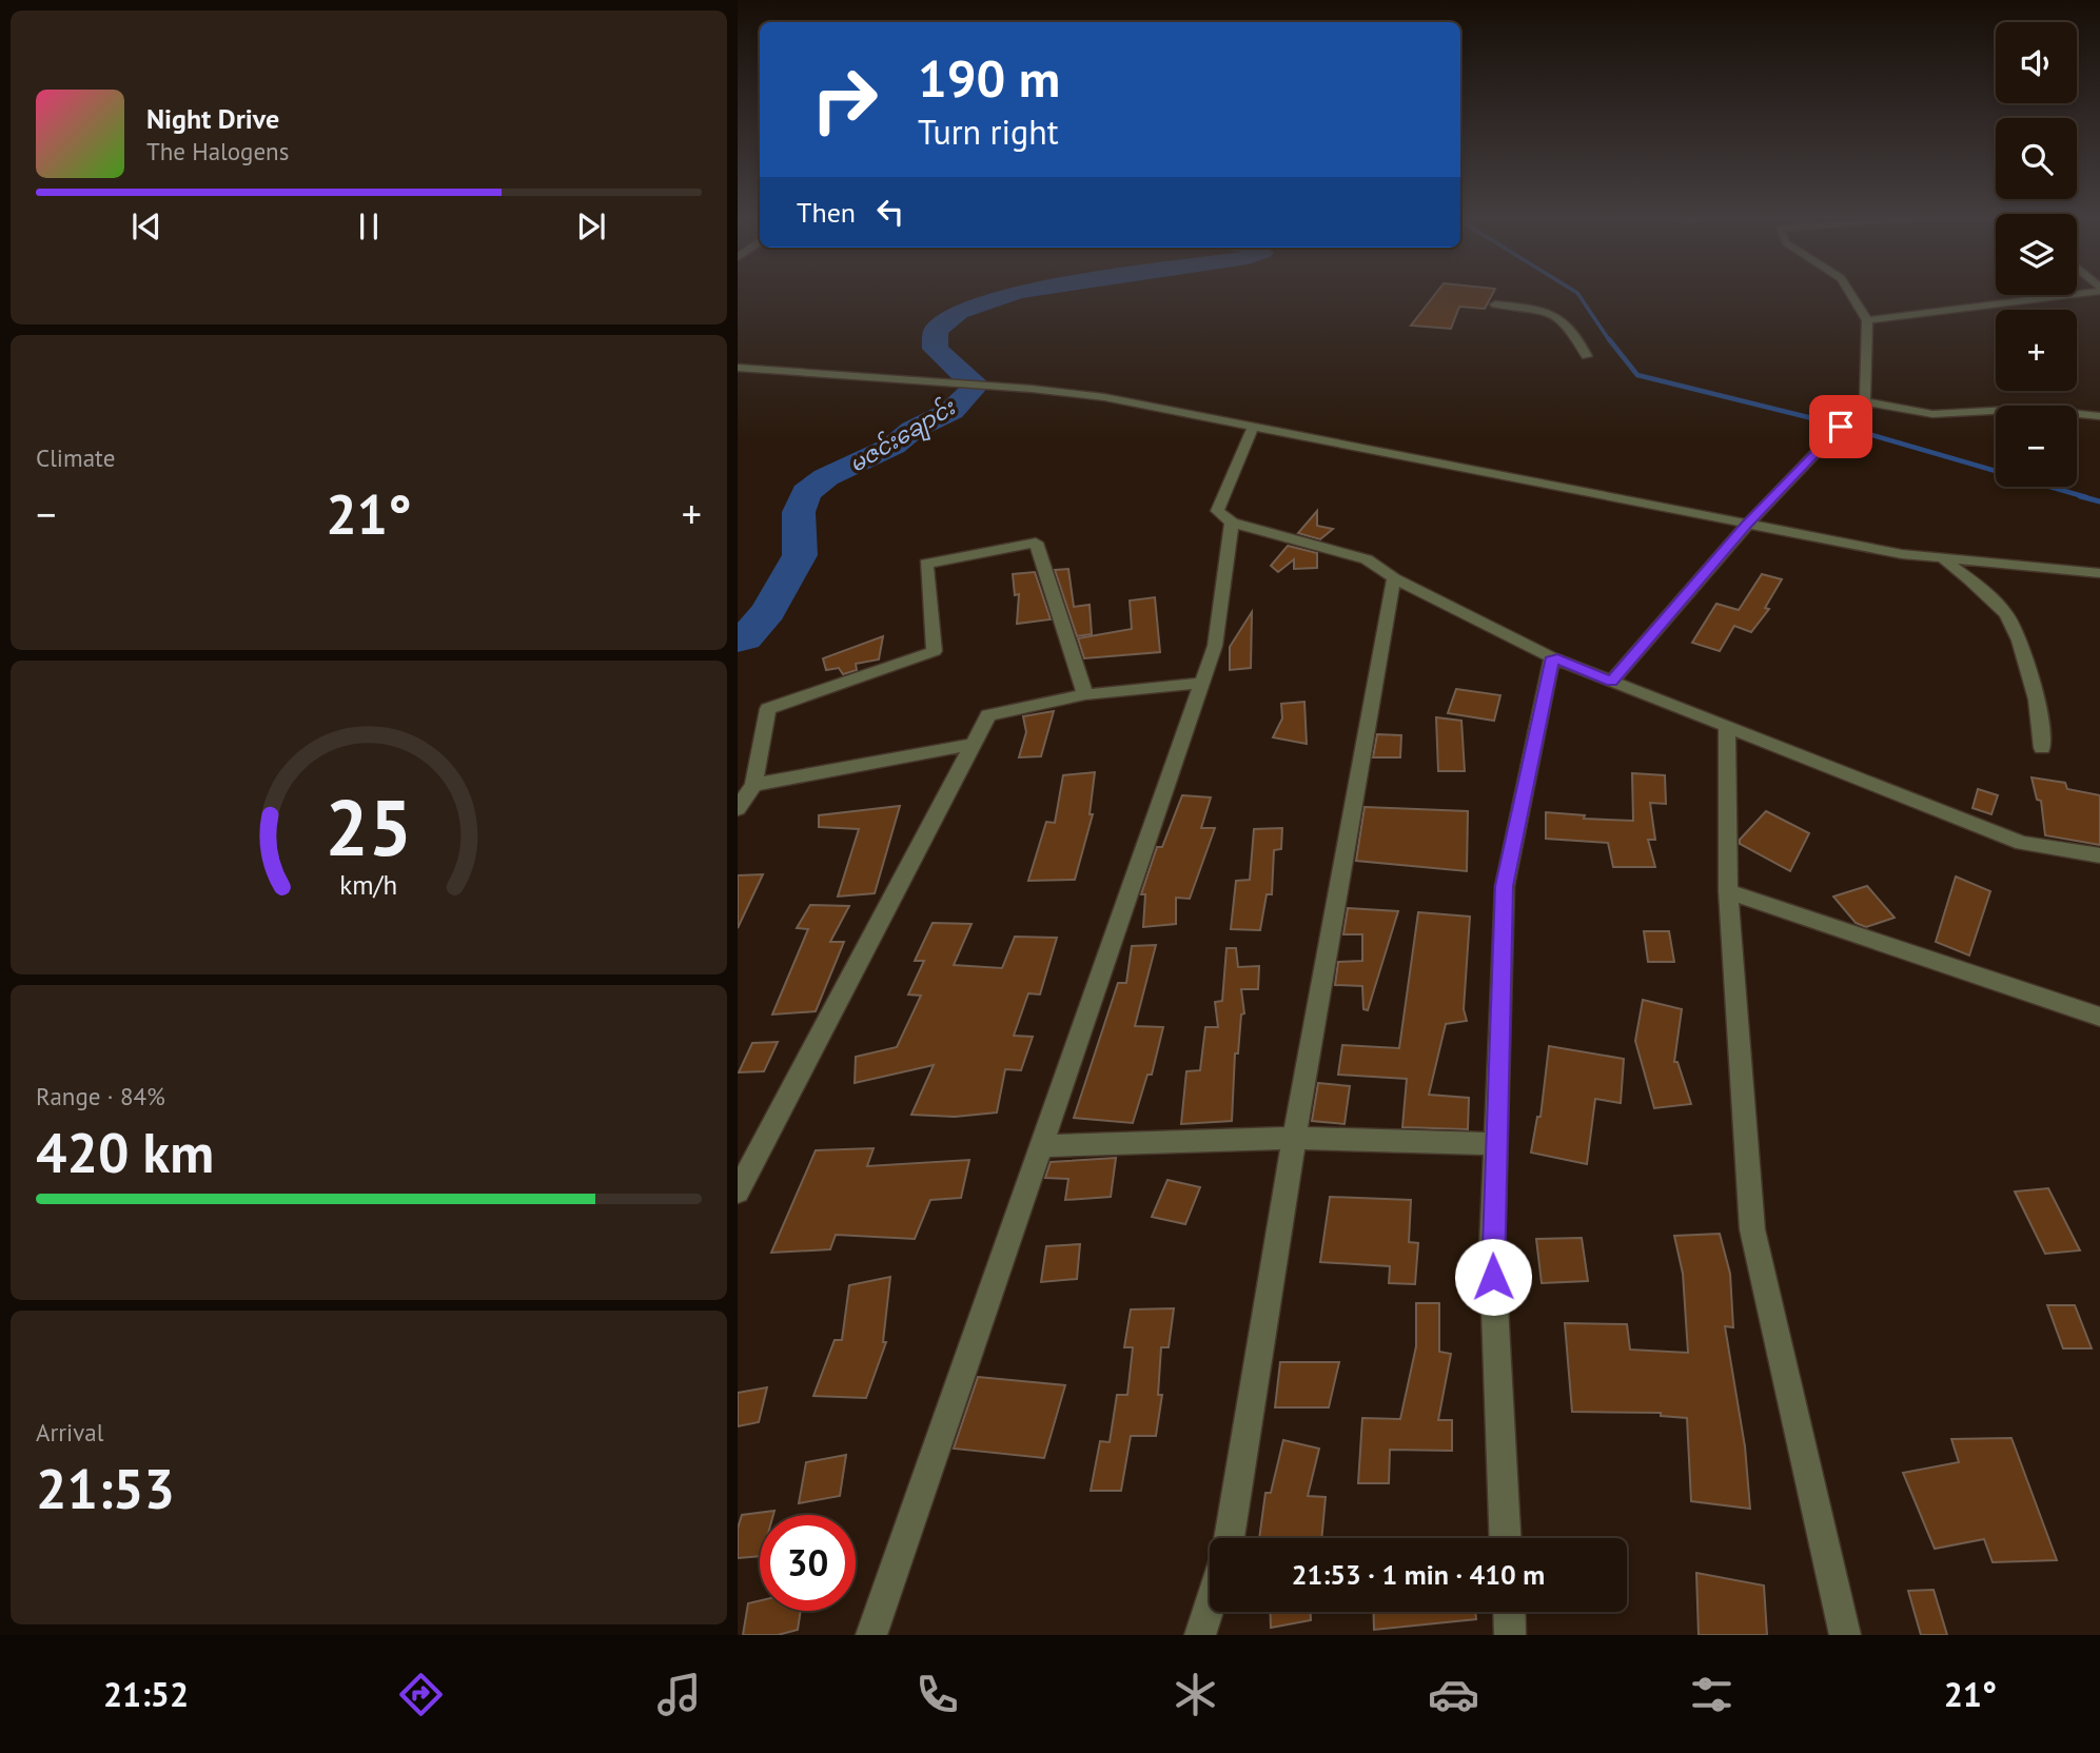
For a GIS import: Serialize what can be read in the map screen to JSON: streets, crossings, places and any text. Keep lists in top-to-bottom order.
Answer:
{
  "water": ["မဇင်းချောင်း"],
  "page": {
    "map_buttons": ["+", "−"],
    "turn": ["190 m", "Turn right"],
    "song": ["Night Drive", "The Halogens"],
    "then": "Then",
    "tile": [
      "Climate",
      ["Range · 84%", "420 km"],
      ["Arrival", "21:53"]
    ],
    "heat": ["−", "21°", "+"],
    "limit": "30",
    "trip": "21:53 · 1 min · 410 m",
    "tabs": ["21:52", "21°"],
    "gauge": ["25", "km/h"]
  }
}
